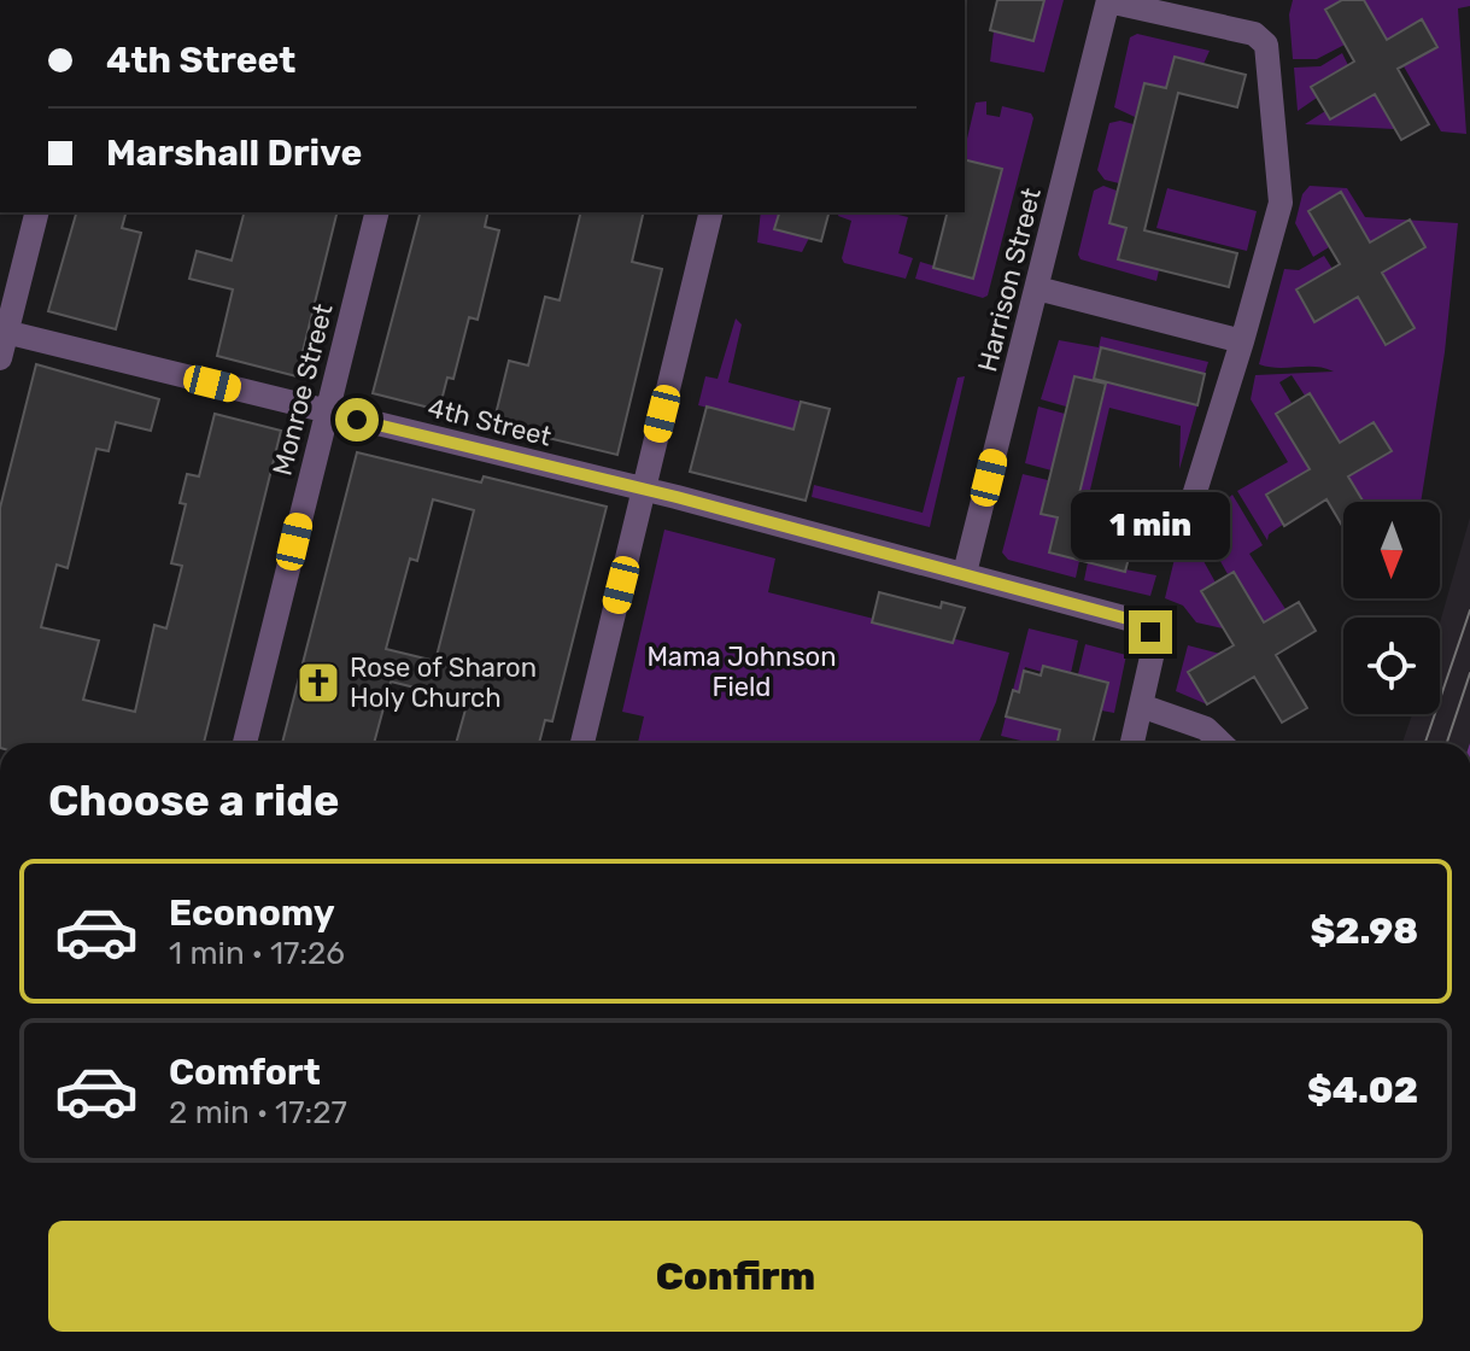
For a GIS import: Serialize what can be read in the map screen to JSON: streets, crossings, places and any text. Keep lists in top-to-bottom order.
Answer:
{
  "streets": {
    "street": ["Harrison Street", "Monroe Street", "4th Street"]
  },
  "crossings": [
    ["Harrison Street", "4th Street"],
    ["Monroe Street", "4th Street"]
  ],
  "parks": ["Mama Johnson Field"],
  "places": {
    "church": ["Rose of Sharon Holy Church"]
  },
  "north": "bottom",
  "page": {
    "banner": ["4th Street", "Marshall Drive"],
    "bubble": "1 min",
    "heading": "Choose a ride",
    "list": [
      {
        "name": "Economy",
        "note": "1 min · 17:26",
        "value": "$2.98"
      },
      {
        "name": "Comfort",
        "note": "2 min · 17:27",
        "value": "$4.02"
      }
    ],
    "buttons": "Confirm"
  }
}
